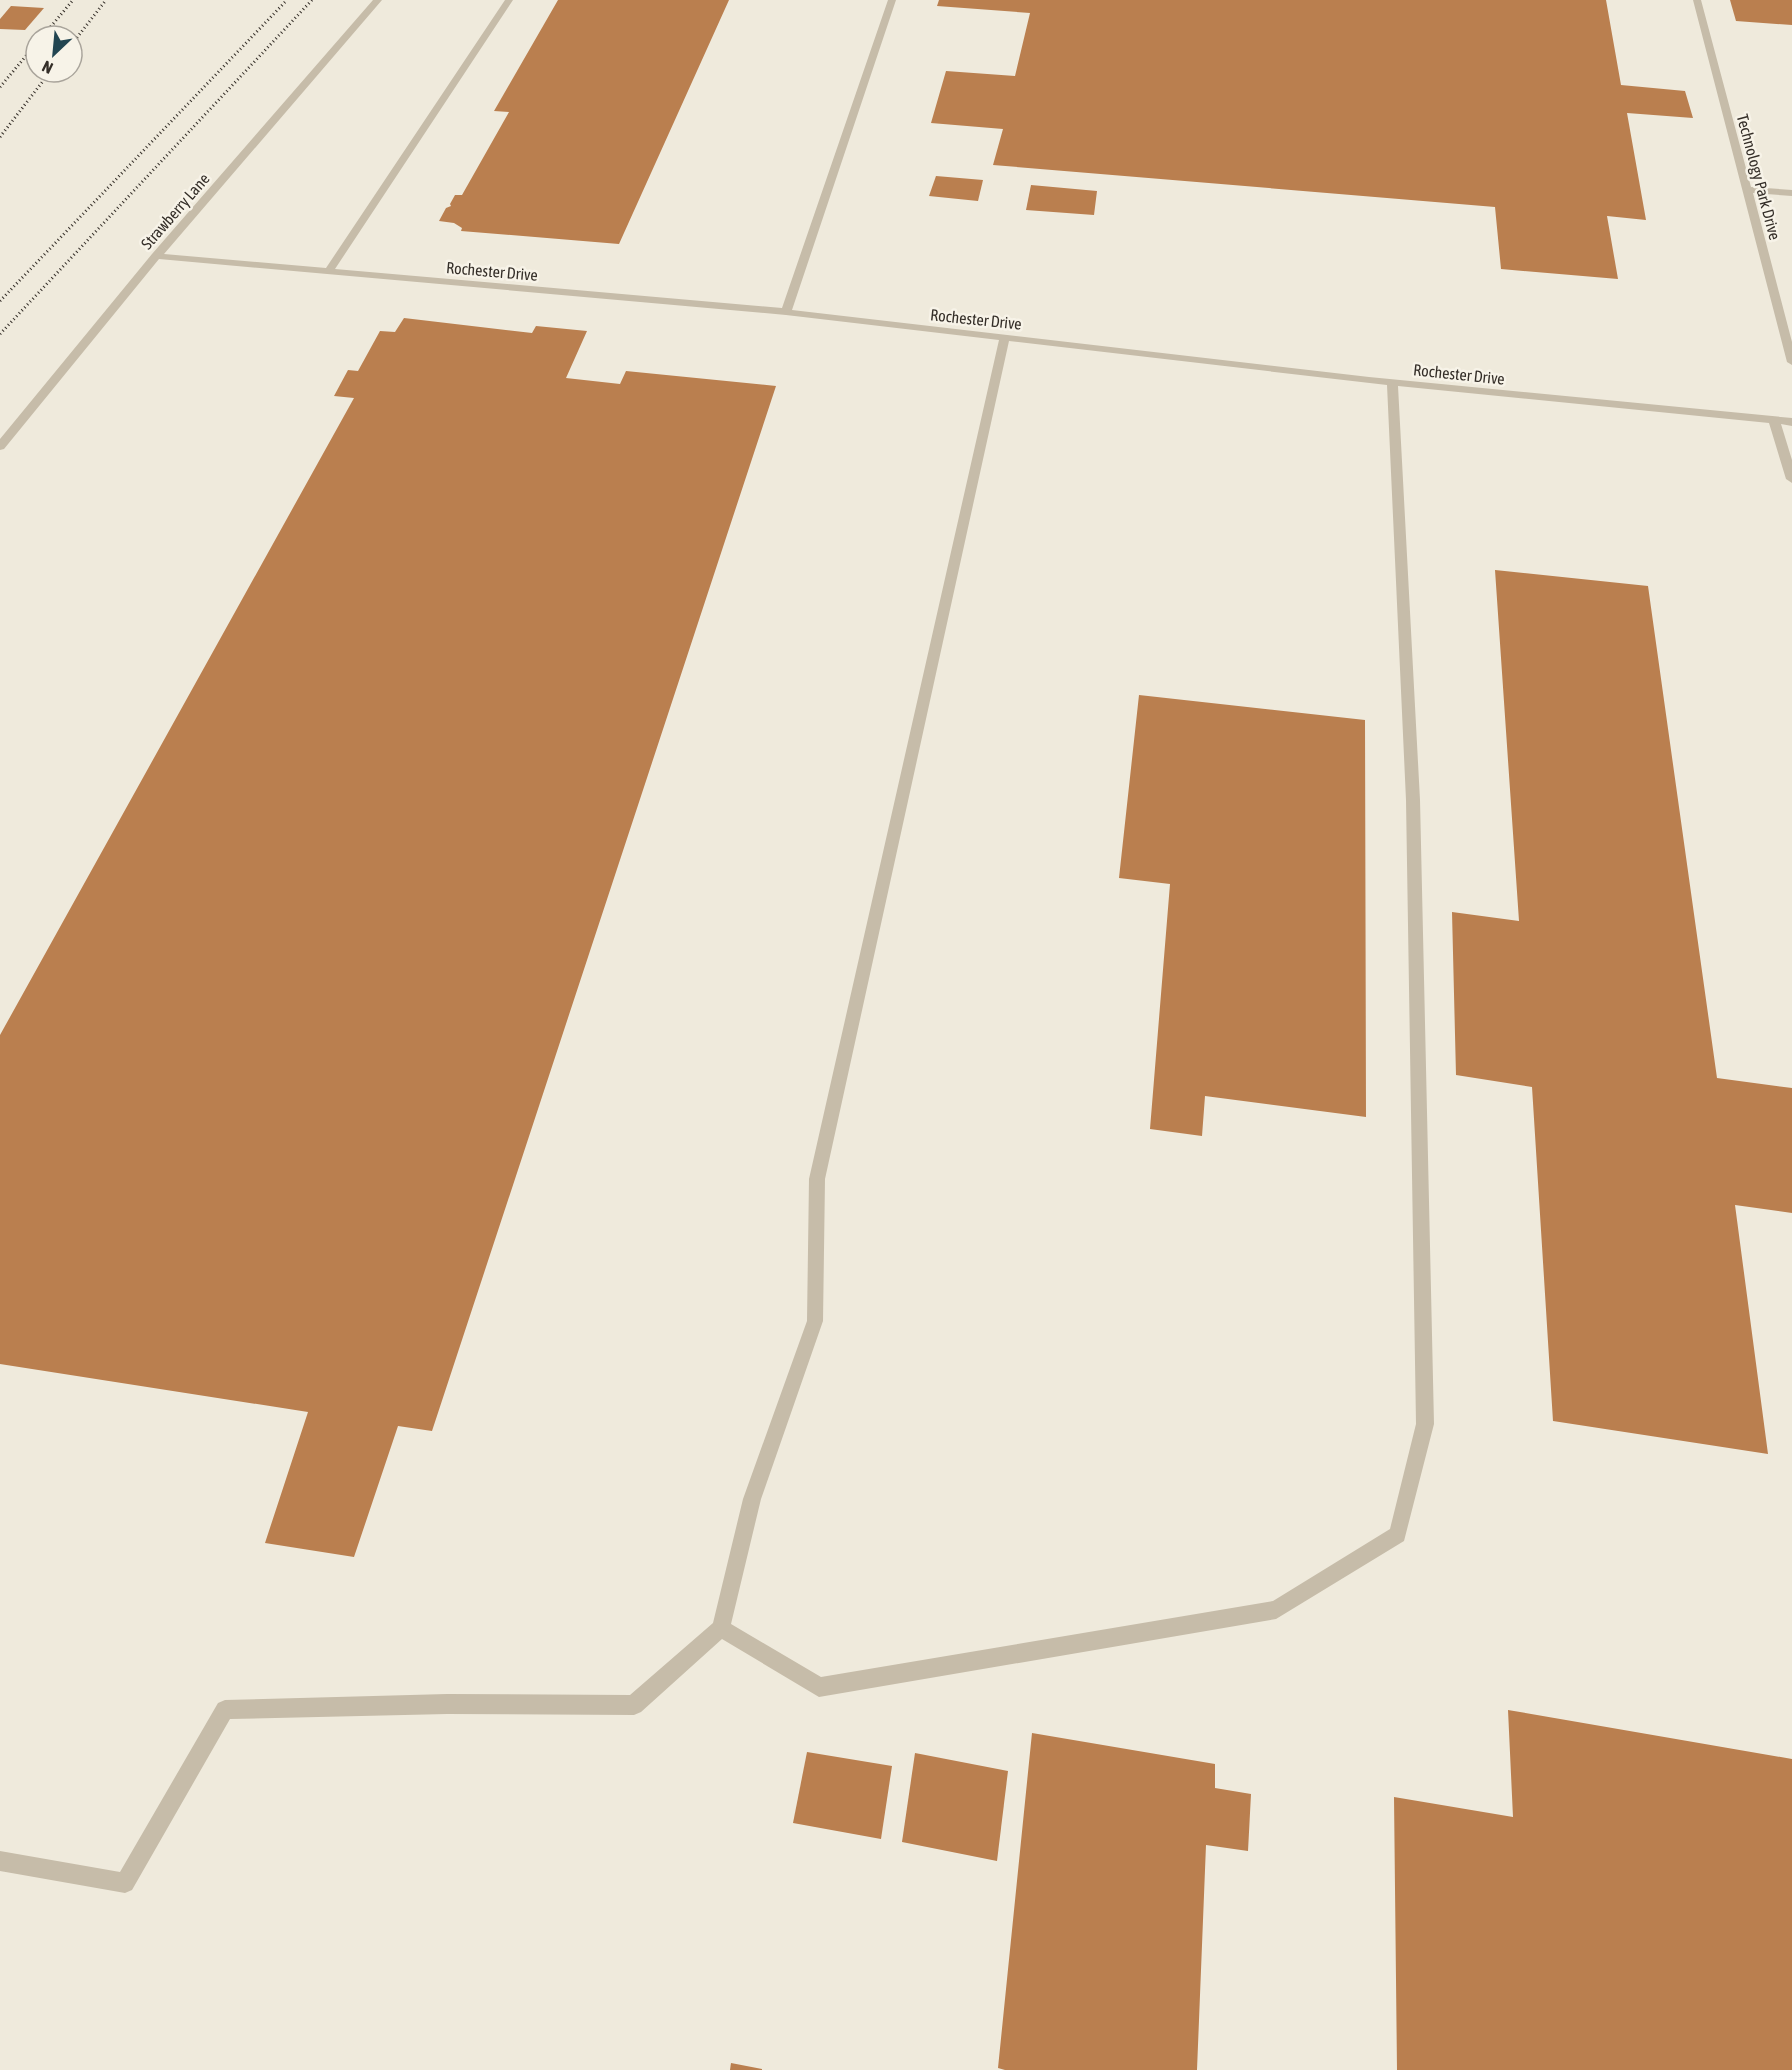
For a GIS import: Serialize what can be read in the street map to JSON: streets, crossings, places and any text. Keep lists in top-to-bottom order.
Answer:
{
  "streets": {
    "street": ["Technology Park Drive", "Strawberry Lane", "Rochester Drive"]
  },
  "crossings": [
    ["Strawberry Lane", "Rochester Drive"]
  ],
  "north": "bottom left"
}
